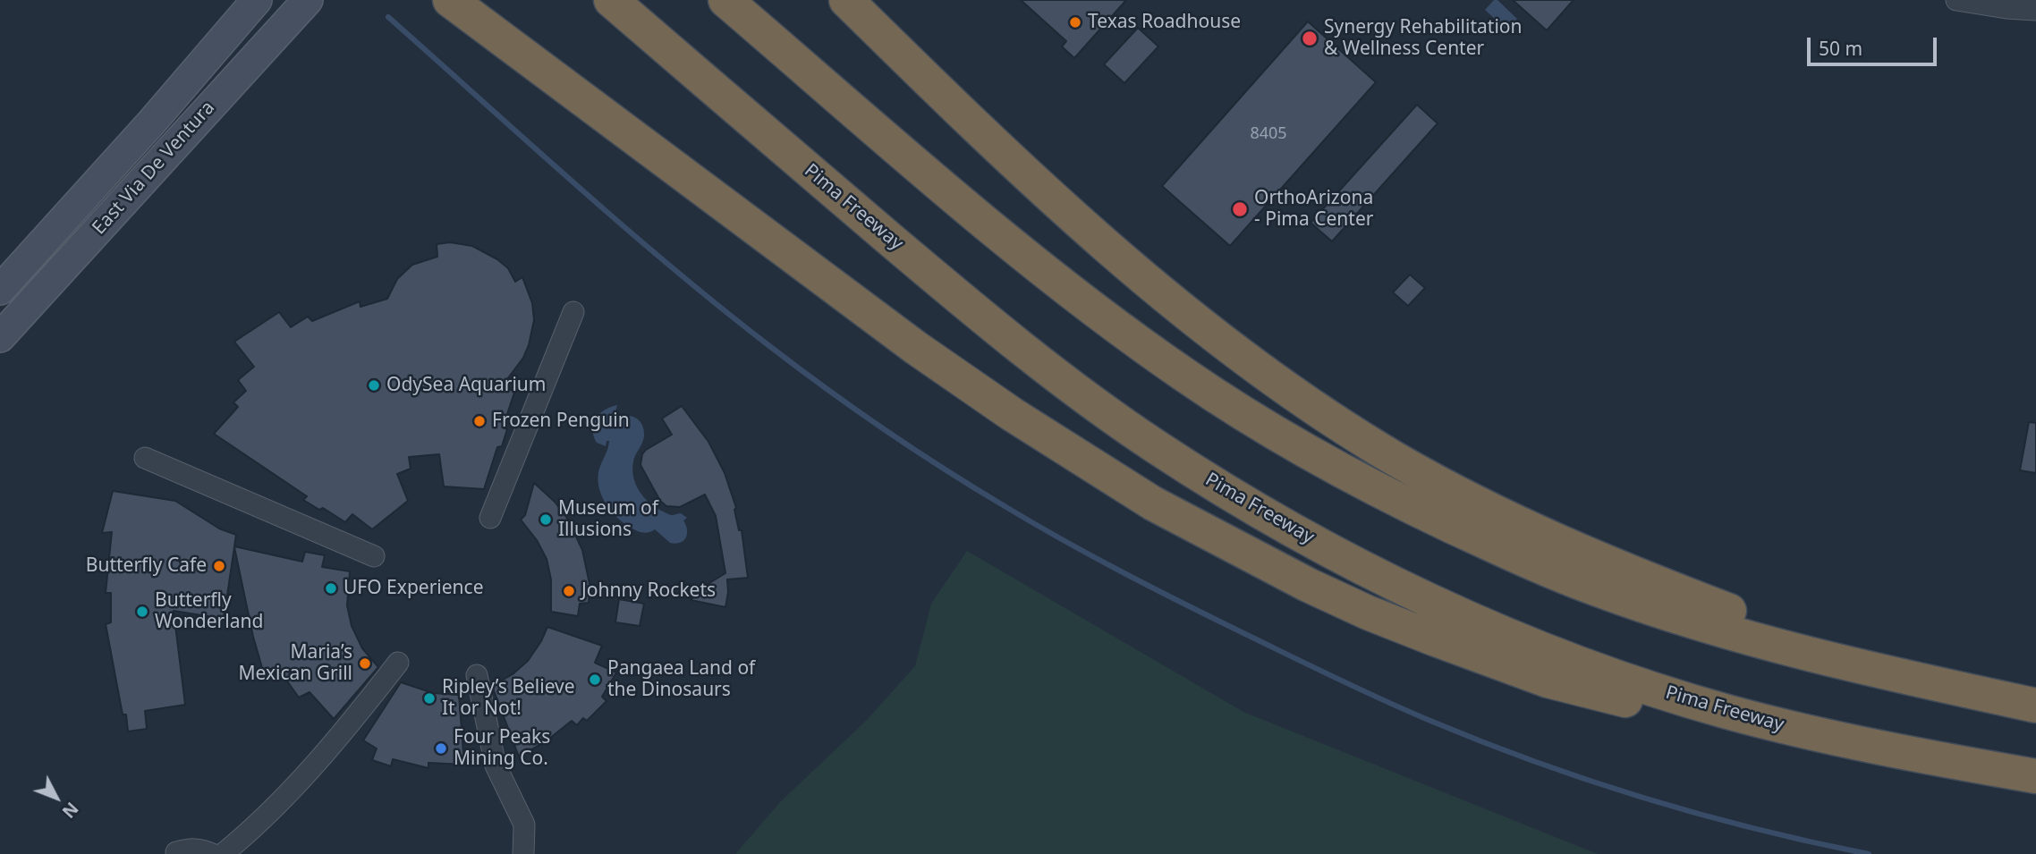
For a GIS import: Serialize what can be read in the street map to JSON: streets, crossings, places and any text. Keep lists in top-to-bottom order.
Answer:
{
  "streets": {
    "highway": ["Pima Freeway"],
    "street": ["East Via De Ventura"]
  },
  "places": [
    "Texas Roadhouse",
    "Synergy Rehabilitation & Wellness Center",
    "OrthoArizona - Pima Center",
    "OdySea Aquarium",
    "Frozen Penguin",
    "Museum of Illusions",
    "Butterfly Cafe",
    "UFO Experience",
    "Johnny Rockets",
    "Butterfly Wonderland",
    "Maria’s Mexican Grill",
    "Pangaea Land of the Dinosaurs",
    "Ripley’s Believe It or Not!",
    "Four Peaks Mining Co."
  ],
  "house_numbers": ["8405"],
  "scale_bar": "50 m",
  "north": "bottom right"
}
